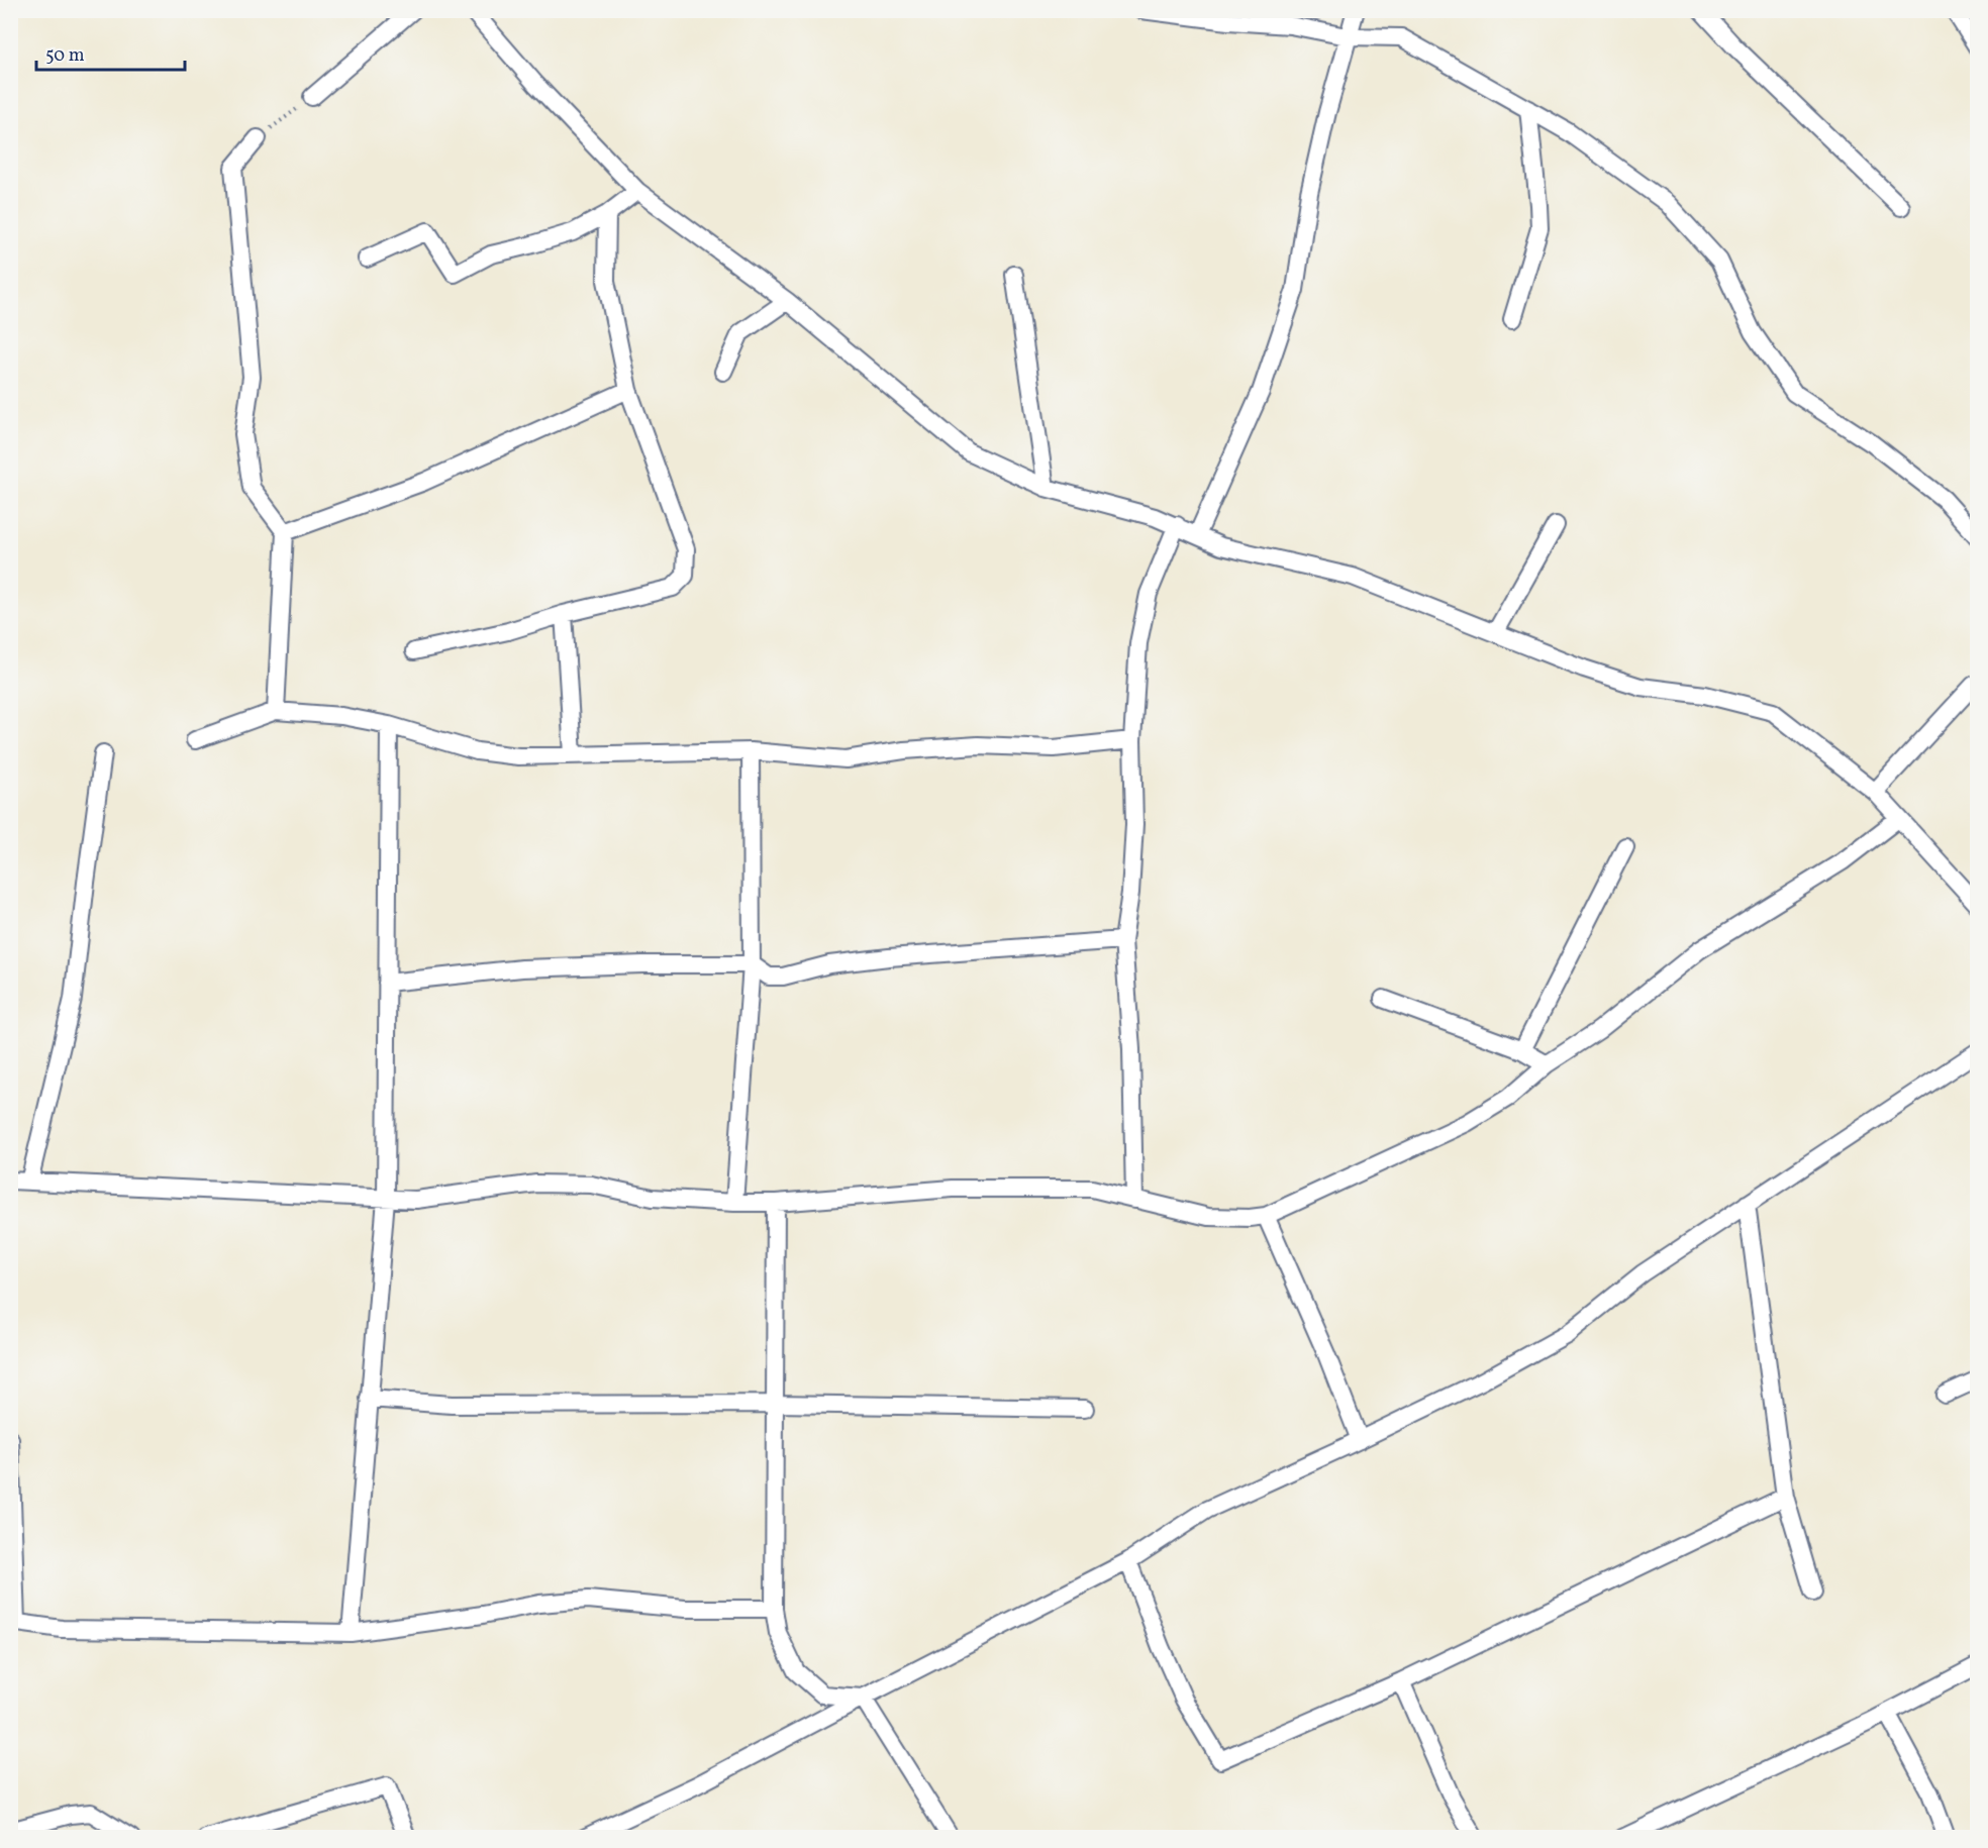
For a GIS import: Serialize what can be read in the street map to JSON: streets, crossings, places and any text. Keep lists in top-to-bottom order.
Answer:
{
  "scale_bar": "50 m"
}
